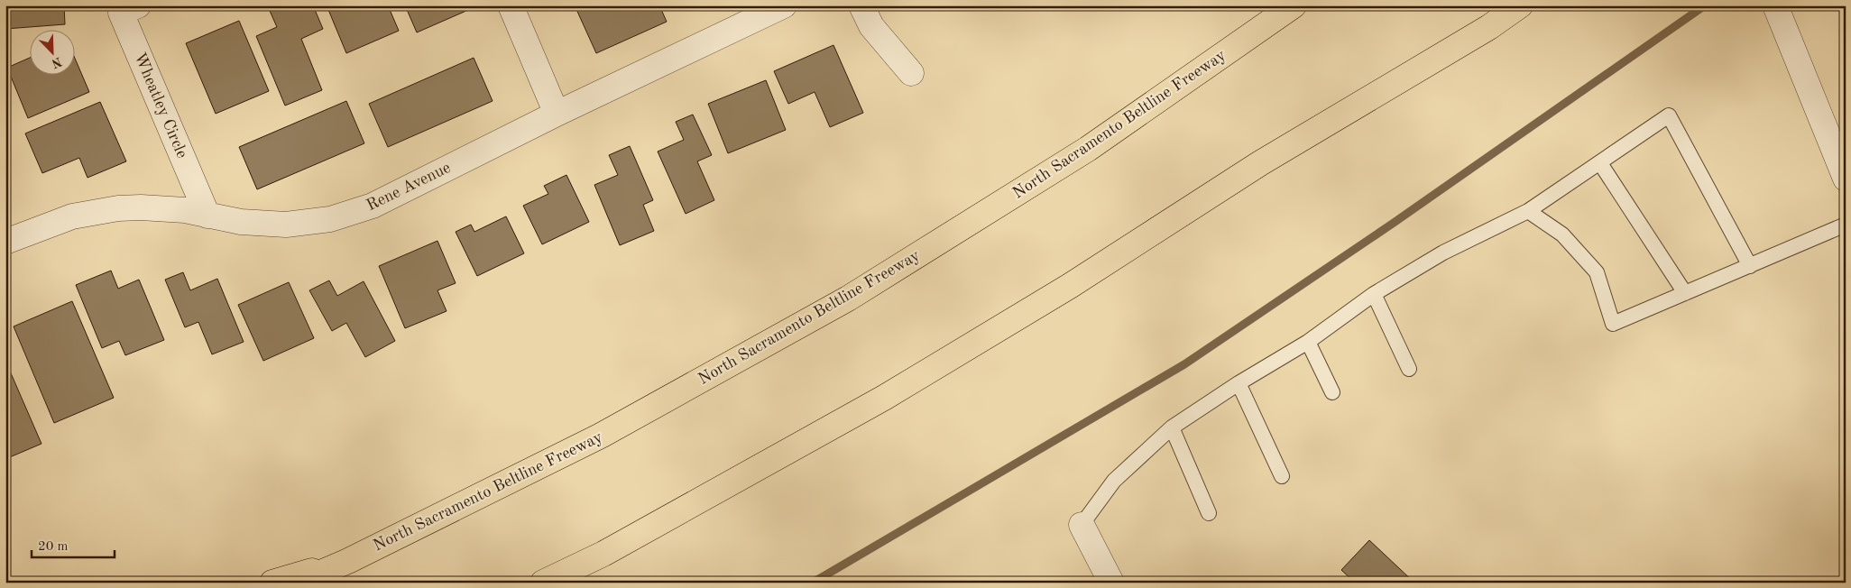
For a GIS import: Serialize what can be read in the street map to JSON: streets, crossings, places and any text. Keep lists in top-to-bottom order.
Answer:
{
  "streets": {
    "highway": ["North Sacramento Beltline Freeway"],
    "street": ["Wheatley Circle", "Rene Avenue"]
  },
  "crossings": [
    ["Wheatley Circle", "Rene Avenue"]
  ],
  "scale_bar": "20 m",
  "north": "bottom right"
}
